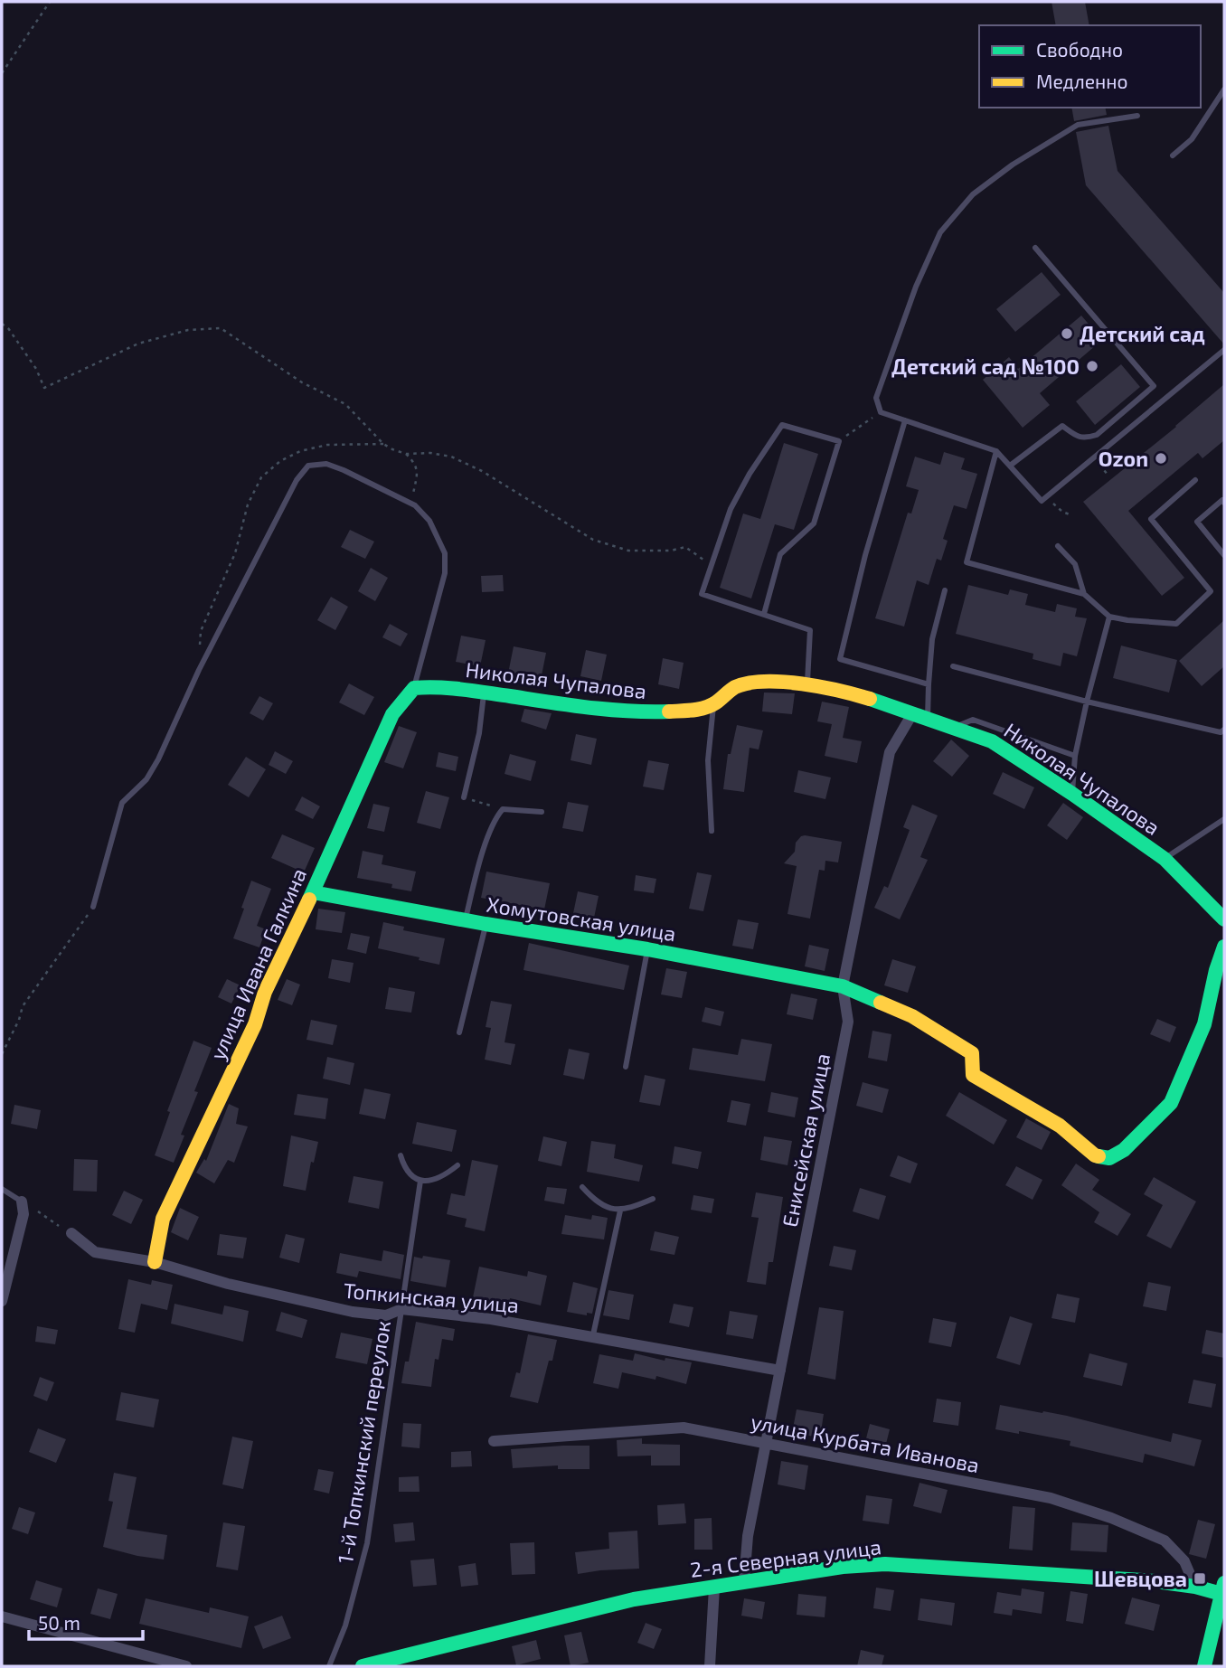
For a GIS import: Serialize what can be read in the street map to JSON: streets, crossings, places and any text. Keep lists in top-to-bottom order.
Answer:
{
  "streets": {
    "street": [
      "Николая Чупалова",
      "Хомутовская улица",
      "улица Ивана Галкина",
      "Енисейская улица",
      "Топкинская улица",
      "улица Курбата Иванова",
      "2-я Северная улица"
    ],
    "lane": ["1-й Топкинский переулок"]
  },
  "crossings": [
    ["Николая Чупалова", "улица Ивана Галкина"],
    ["Николая Чупалова", "Енисейская улица"],
    ["Хомутовская улица", "улица Ивана Галкина"],
    ["Хомутовская улица", "Енисейская улица"],
    ["улица Ивана Галкина", "Топкинская улица"],
    ["Енисейская улица", "Топкинская улица"],
    ["Енисейская улица", "улица Курбата Иванова"],
    ["Енисейская улица", "2-я Северная улица"],
    ["Топкинская улица", "1-й Топкинский переулок"],
    ["улица Курбата Иванова", "2-я Северная улица"]
  ],
  "places": {
    "other": ["Детский сад", "Детский сад №100", "Ozon"],
    "transit": ["Шевцова"]
  },
  "legend": ["Свободно", "Медленно"],
  "scale_bar": "50 m"
}
